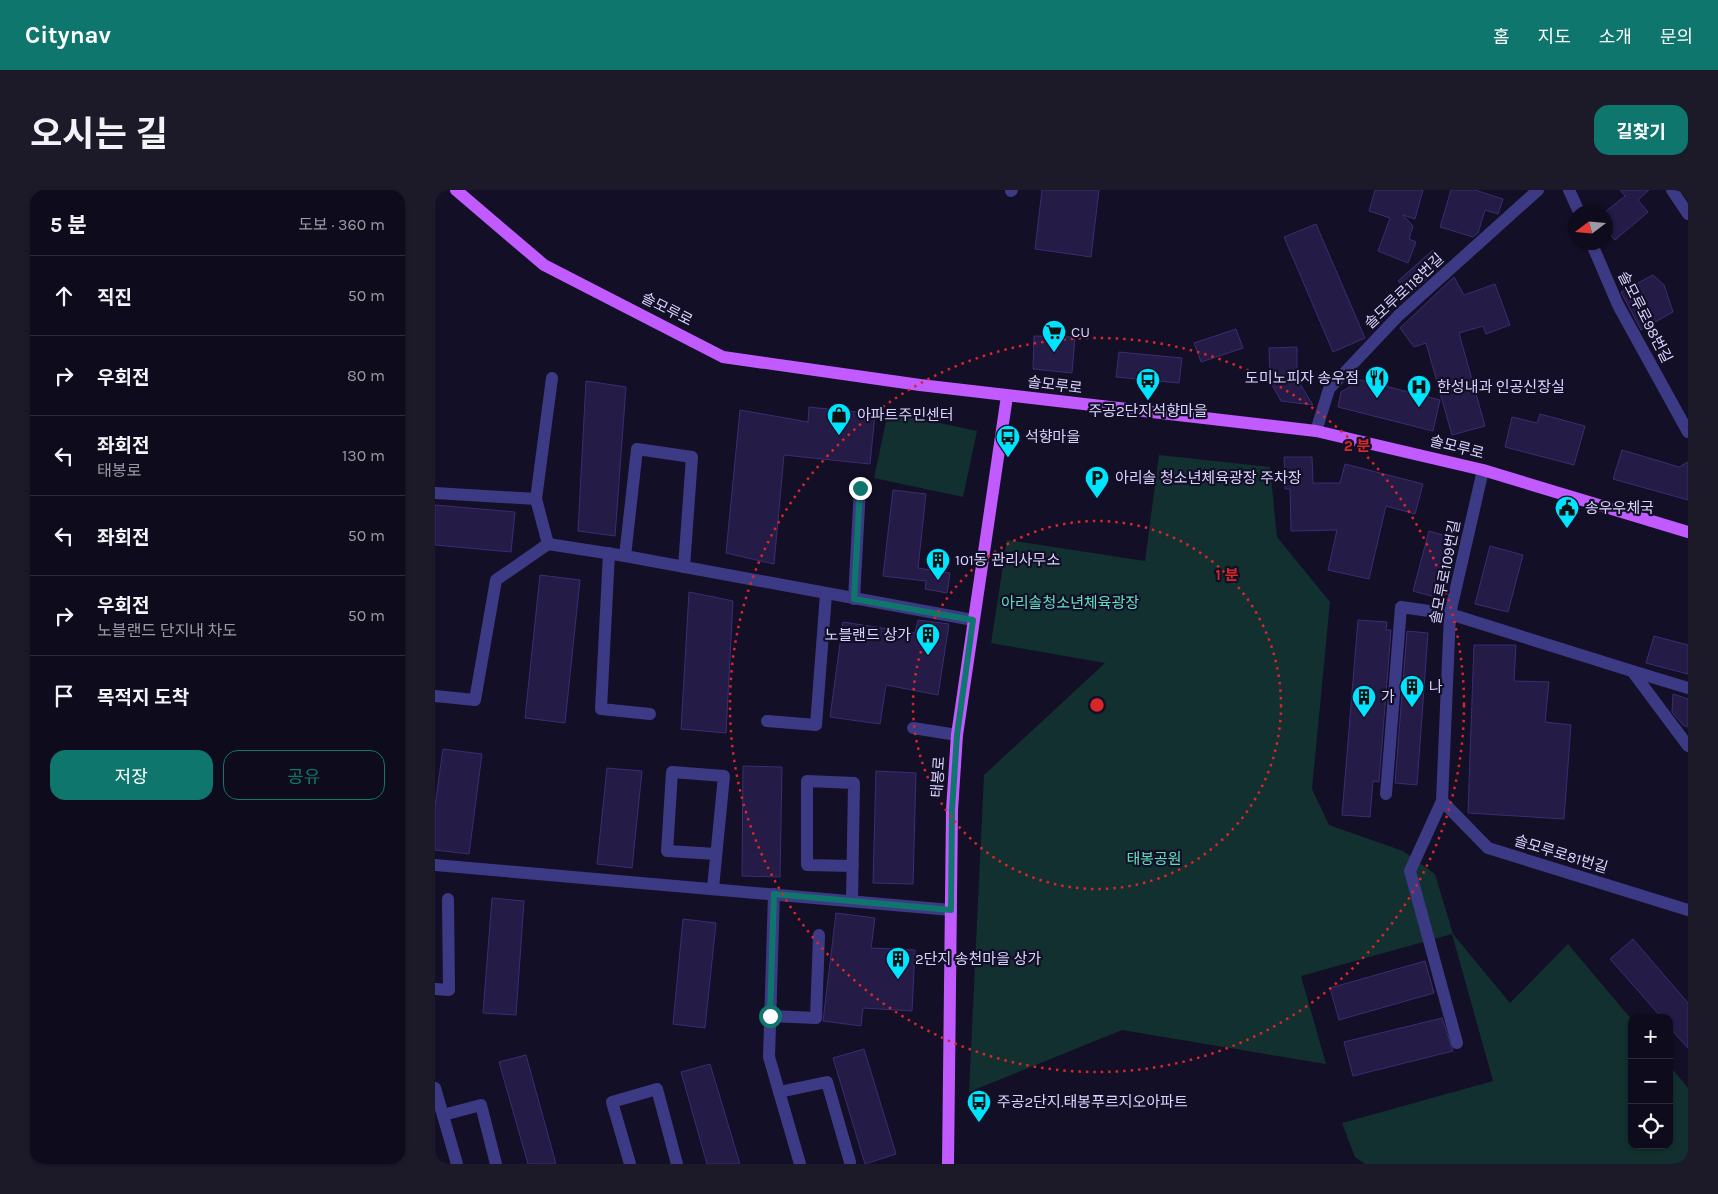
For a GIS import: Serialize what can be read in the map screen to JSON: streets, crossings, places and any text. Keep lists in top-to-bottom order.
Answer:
{
  "streets": {
    "main road": ["솔모루로", "태봉로"],
    "street": [
      "솔모루로118번길",
      "솔모루로98번길",
      "솔모루로109번길",
      "솔모루로81번길"
    ]
  },
  "crossings": [
    ["솔모루로118번길", "솔모루로"],
    ["솔모루로", "솔모루로109번길"],
    ["솔모루로", "태봉로"],
    ["솔모루로109번길", "솔모루로81번길"]
  ],
  "parks": ["아리솔청소년체육광장", "태봉공원"],
  "places": {
    "supermarket": ["CU"],
    "restaurant": ["도미노피자 송우점"],
    "bus stop": ["주공2단지석향마을", "석향마을", "주공2단지.태봉푸르지오아파트"],
    "hospital": ["한성내과 인공신장실"],
    "shop": ["아파트주민센터"],
    "parking": ["아리솔 청소년체육광장 주차장"],
    "public building": ["송우우체국"],
    "building": [
      "101동 관리사무소",
      "노블랜드 상가",
      "나",
      "가",
      "2단지 송천마을 상가"
    ]
  },
  "north": "left",
  "page": {
    "header": "Citynav",
    "nav": [
      "홈",
      "지도",
      "소개",
      "문의"
    ],
    "title": "오시는 길",
    "buttons": [
      "길찾기",
      ["저장", "공유"]
    ],
    "heading": ["5 분", "도보 · 360 m"],
    "list": [
      ["직진", "50 m"],
      ["우회전", "80 m"],
      ["좌회전", "태봉로", "130 m"],
      ["좌회전", "50 m"],
      ["우회전", "노블랜드 단지내 차도", "50 m"],
      "목적지 도착"
    ],
    "map_buttons": ["+", "−"]
  },
  "rings": ["2 분", "1 분"]
}
